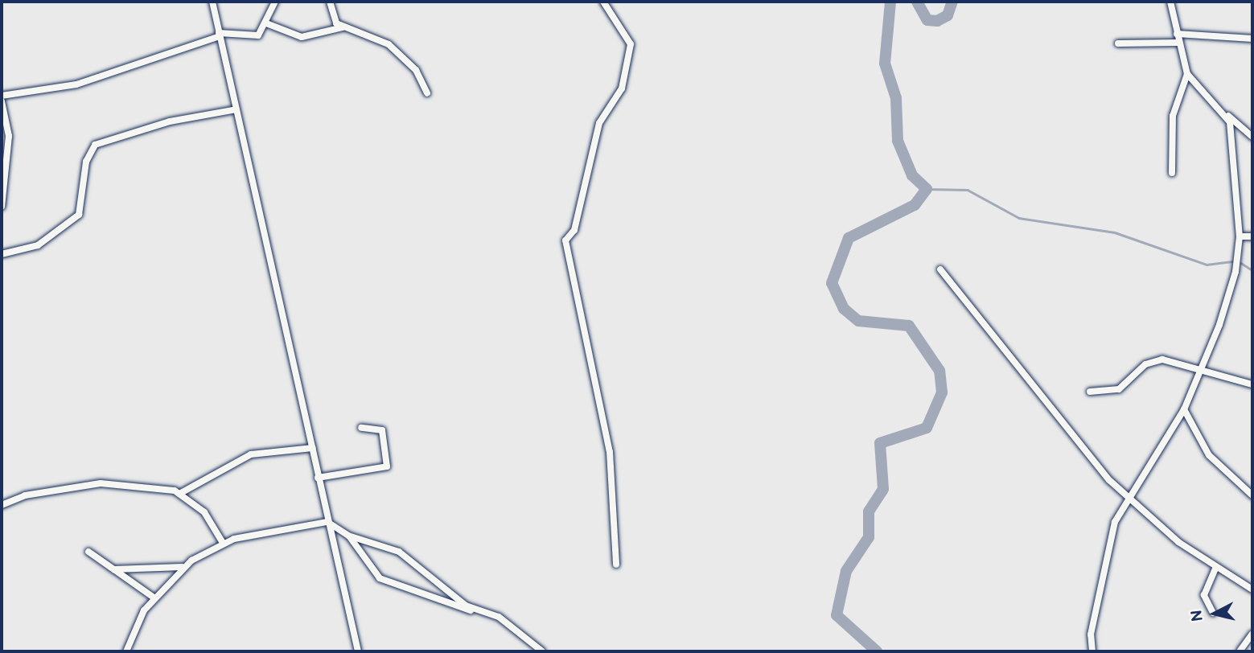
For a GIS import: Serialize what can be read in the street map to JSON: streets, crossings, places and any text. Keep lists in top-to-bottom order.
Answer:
{
  "north": "left"
}
